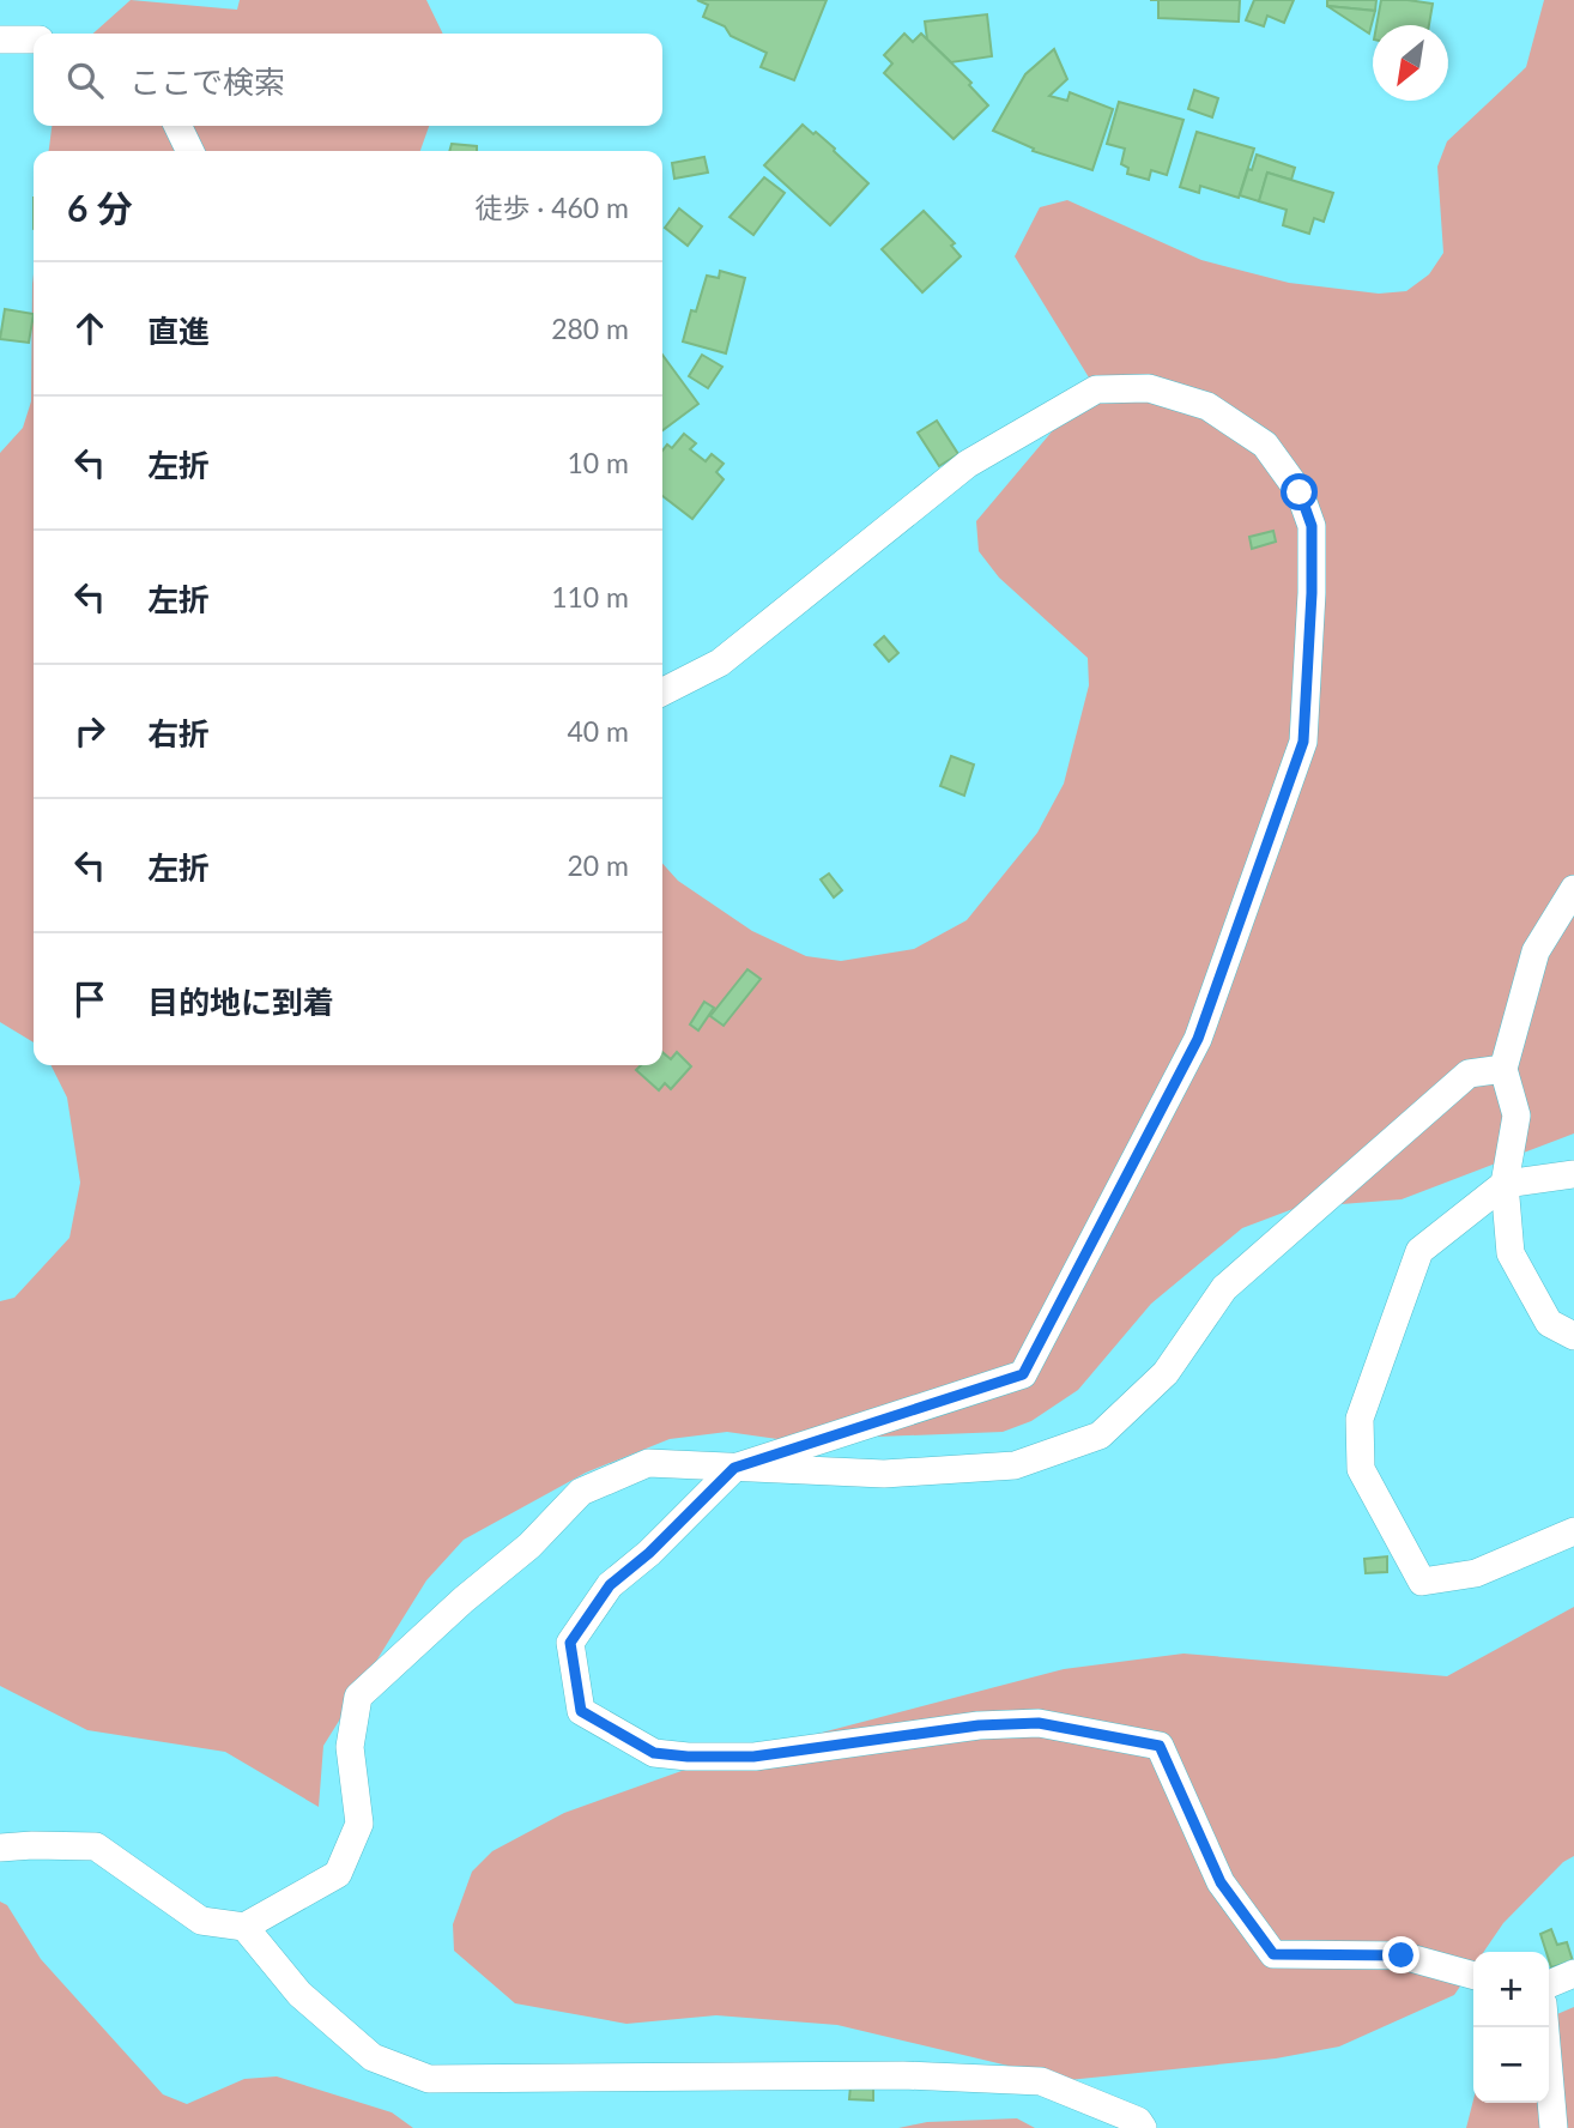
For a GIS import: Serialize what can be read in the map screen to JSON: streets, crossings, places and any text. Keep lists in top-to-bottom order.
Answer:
{
  "north": "bottom left",
  "page": {
    "search": "ここで検索",
    "heading": ["6 分", "徒歩 · 460 m"],
    "list": [
      ["直進", "280 m"],
      ["左折", "10 m"],
      ["左折", "110 m"],
      ["右折", "40 m"],
      ["左折", "20 m"],
      "目的地に到着"
    ],
    "map_buttons": ["+", "−"]
  }
}
